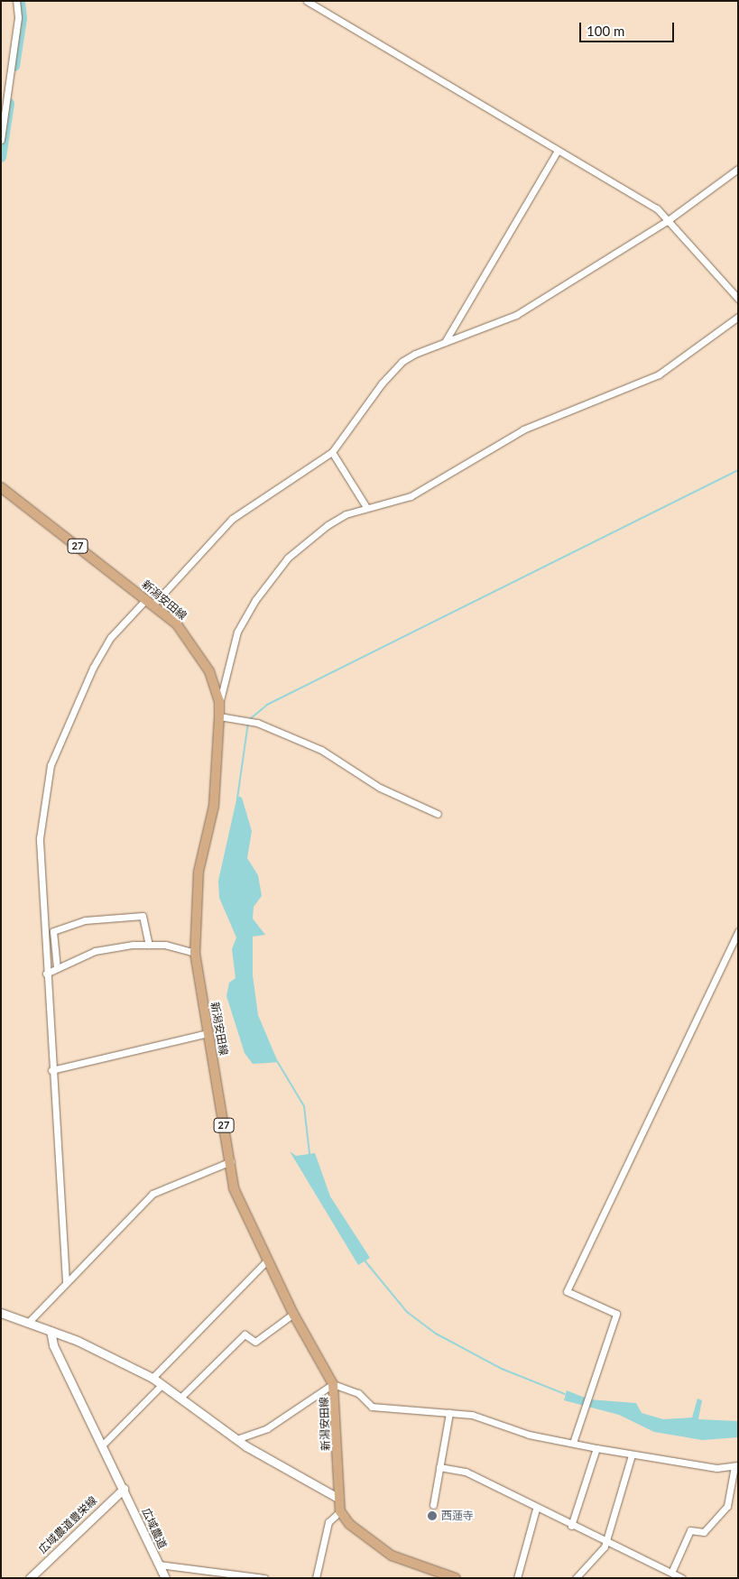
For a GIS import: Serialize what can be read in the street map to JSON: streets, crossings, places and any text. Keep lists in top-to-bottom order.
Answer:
{
  "streets": {
    "main road": ["27", "新潟安田線"],
    "street": ["広域農道豊栄線", "広域農道"]
  },
  "crossings": [
    ["広域農道豊栄線", "広域農道"]
  ],
  "places": ["西蓮寺"],
  "scale_bar": "100 m"
}
